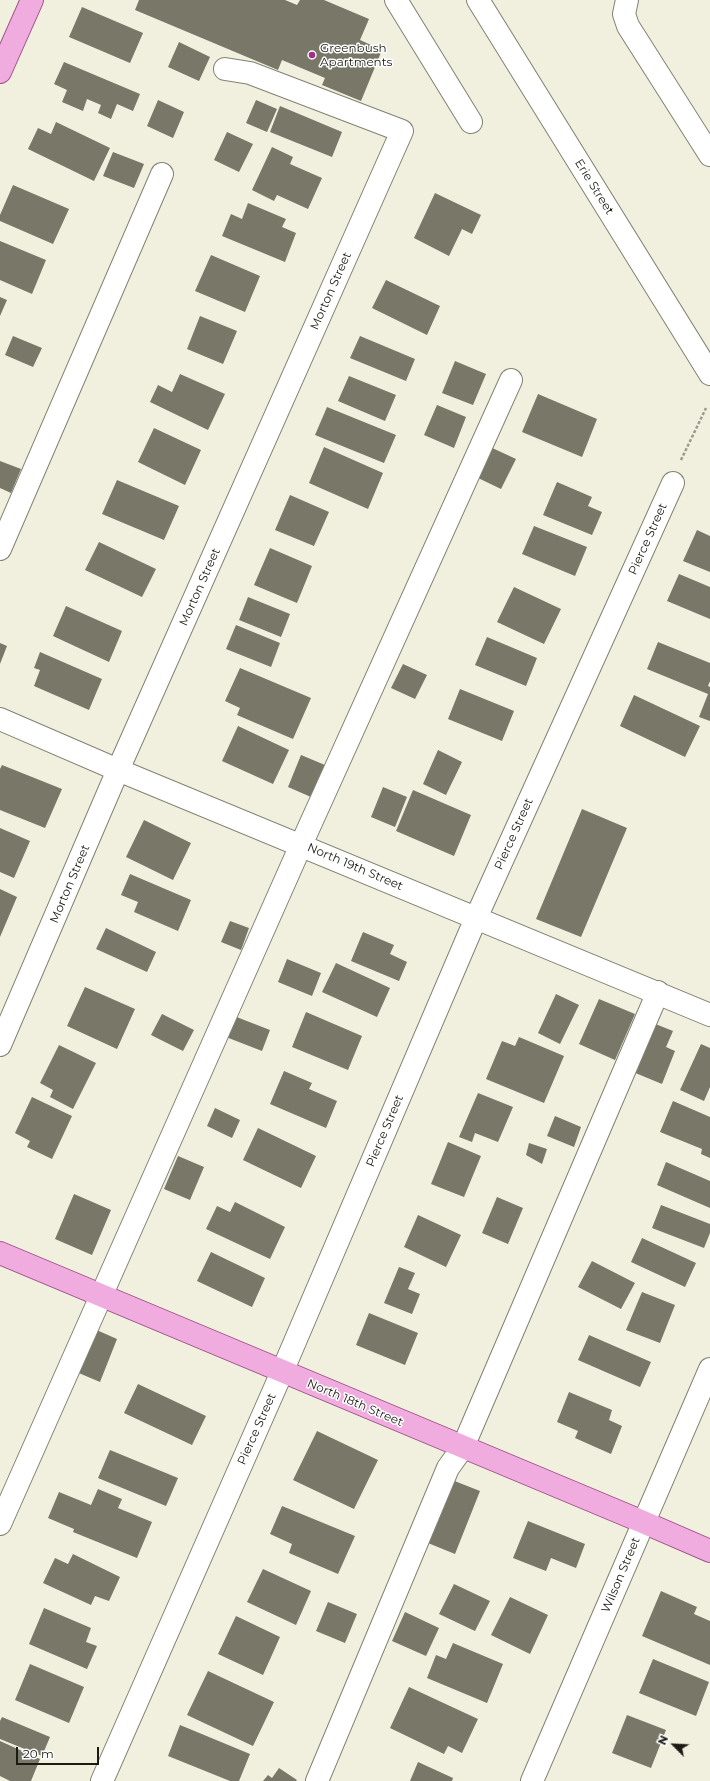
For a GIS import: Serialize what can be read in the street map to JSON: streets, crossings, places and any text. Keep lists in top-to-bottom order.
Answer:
{
  "streets": {
    "main road": ["North 18th Street"],
    "street": [
      "Erie Street",
      "Morton Street",
      "Pierce Street",
      "North 19th Street",
      "Wilson Street"
    ]
  },
  "crossings": [
    ["Morton Street", "North 19th Street"],
    ["Pierce Street", "North 19th Street"],
    ["Pierce Street", "North 18th Street"],
    ["North 18th Street", "Wilson Street"]
  ],
  "places": ["Greenbush Apartments"],
  "scale_bar": "20 m",
  "north": "top left"
}
